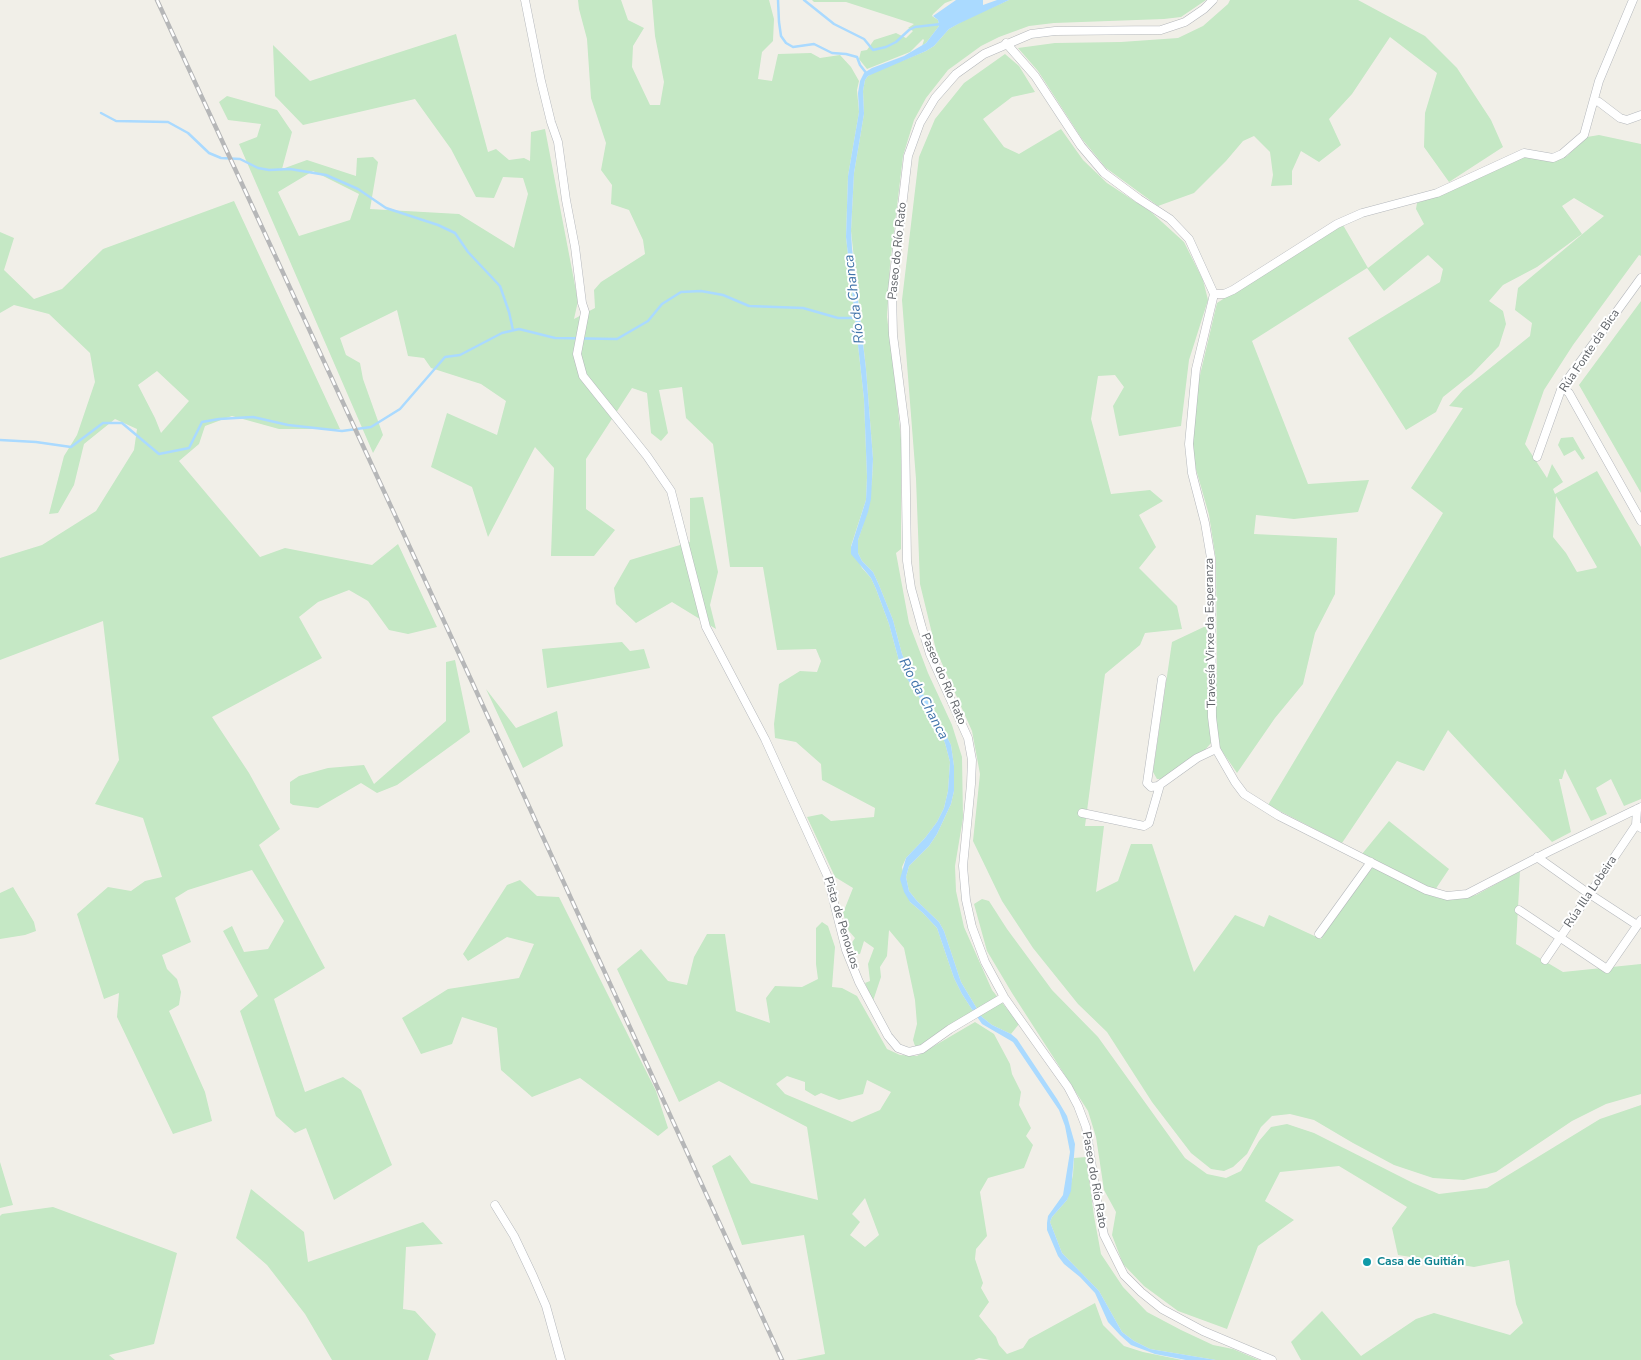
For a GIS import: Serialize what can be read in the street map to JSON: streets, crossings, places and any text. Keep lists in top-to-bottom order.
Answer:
{
  "streets": {
    "street": [
      "Paseo do Río Rato",
      "Rúa Fonte da Bica",
      "Travesía Virxe da Esperanza",
      "Rúa Illa Lobeira",
      "Pista de Penoulos"
    ]
  },
  "crossings": [
    ["Paseo do Río Rato", "Pista de Penoulos"]
  ],
  "water": ["Río da Chanca"],
  "places": ["Casa de Guitián"]
}
